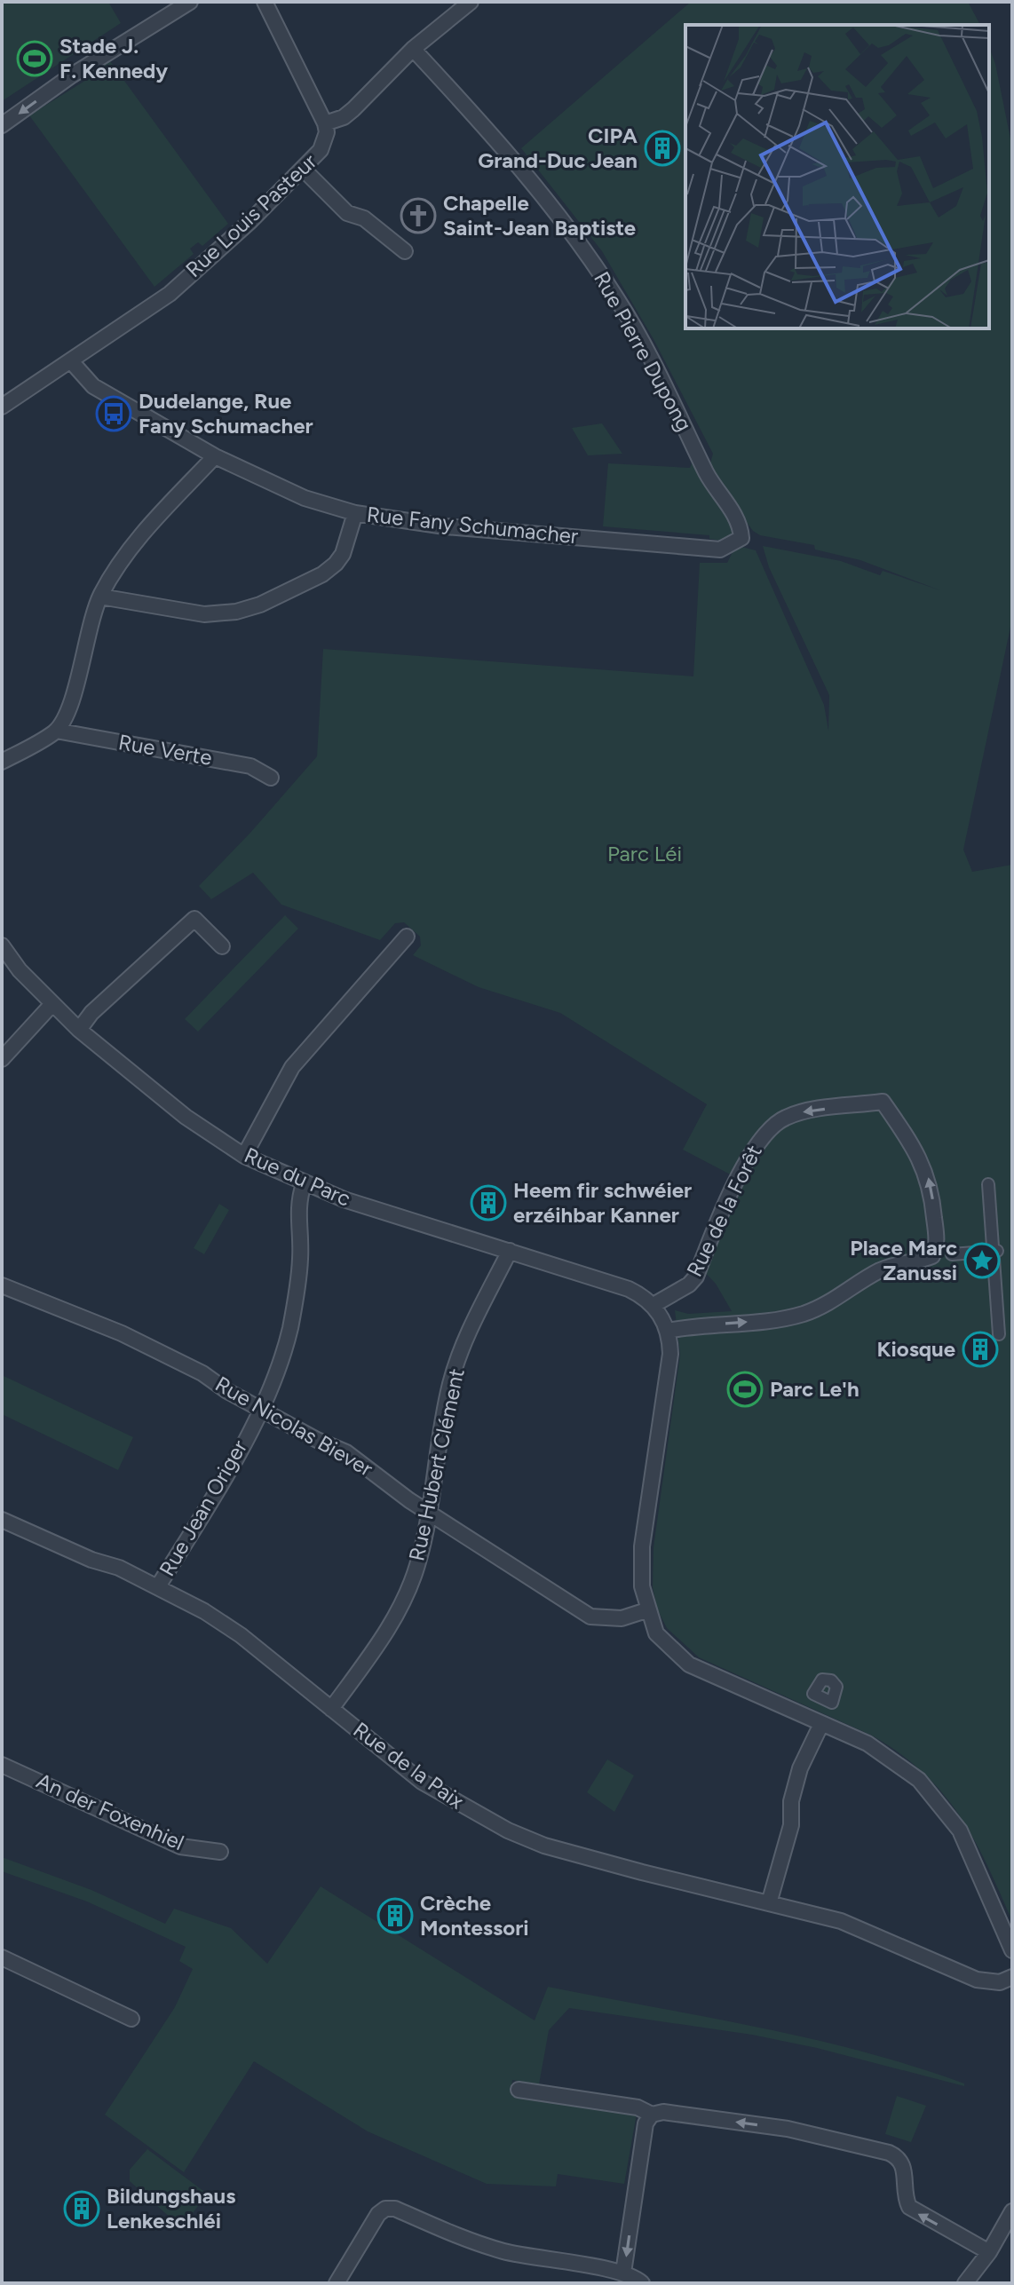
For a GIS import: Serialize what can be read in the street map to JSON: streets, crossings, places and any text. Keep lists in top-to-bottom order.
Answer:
{
  "streets": {
    "street": [
      "Rue Louis Pasteur",
      "Rue Pierre Dupong",
      "Rue Fany Schumacher",
      "Rue Verte",
      "Rue du Parc",
      "Rue de la Forêt",
      "Rue Nicolas Biever",
      "Rue Hubert Clément",
      "Rue Jean Origer",
      "Rue de la Paix",
      "An der Foxenhiel"
    ]
  },
  "crossings": [
    ["Rue Louis Pasteur", "Rue Fany Schumacher"],
    ["Rue Pierre Dupong", "Rue Fany Schumacher"],
    ["Rue du Parc", "Rue de la Forêt"],
    ["Rue du Parc", "Rue Hubert Clément"],
    ["Rue du Parc", "Rue Jean Origer"],
    ["Rue Nicolas Biever", "Rue Hubert Clément"],
    ["Rue Nicolas Biever", "Rue Jean Origer"],
    ["Rue Hubert Clément", "Rue de la Paix"],
    ["Rue Jean Origer", "Rue de la Paix"]
  ],
  "parks": ["Parc Léi"],
  "places": {
    "sports": ["Stade J. F. Kennedy", "Parc Le'h"],
    "building": [
      "CIPA Grand-Duc Jean",
      "Heem fir schwéier erzéihbar Kanner",
      "Kiosque",
      "Crèche Montessori",
      "Bildungshaus Lenkeschléi"
    ],
    "church": ["Chapelle Saint-Jean Baptiste"],
    "bus stop": ["Dudelange, Rue Fany Schumacher"],
    "place": ["Place Marc Zanussi"]
  }
}
